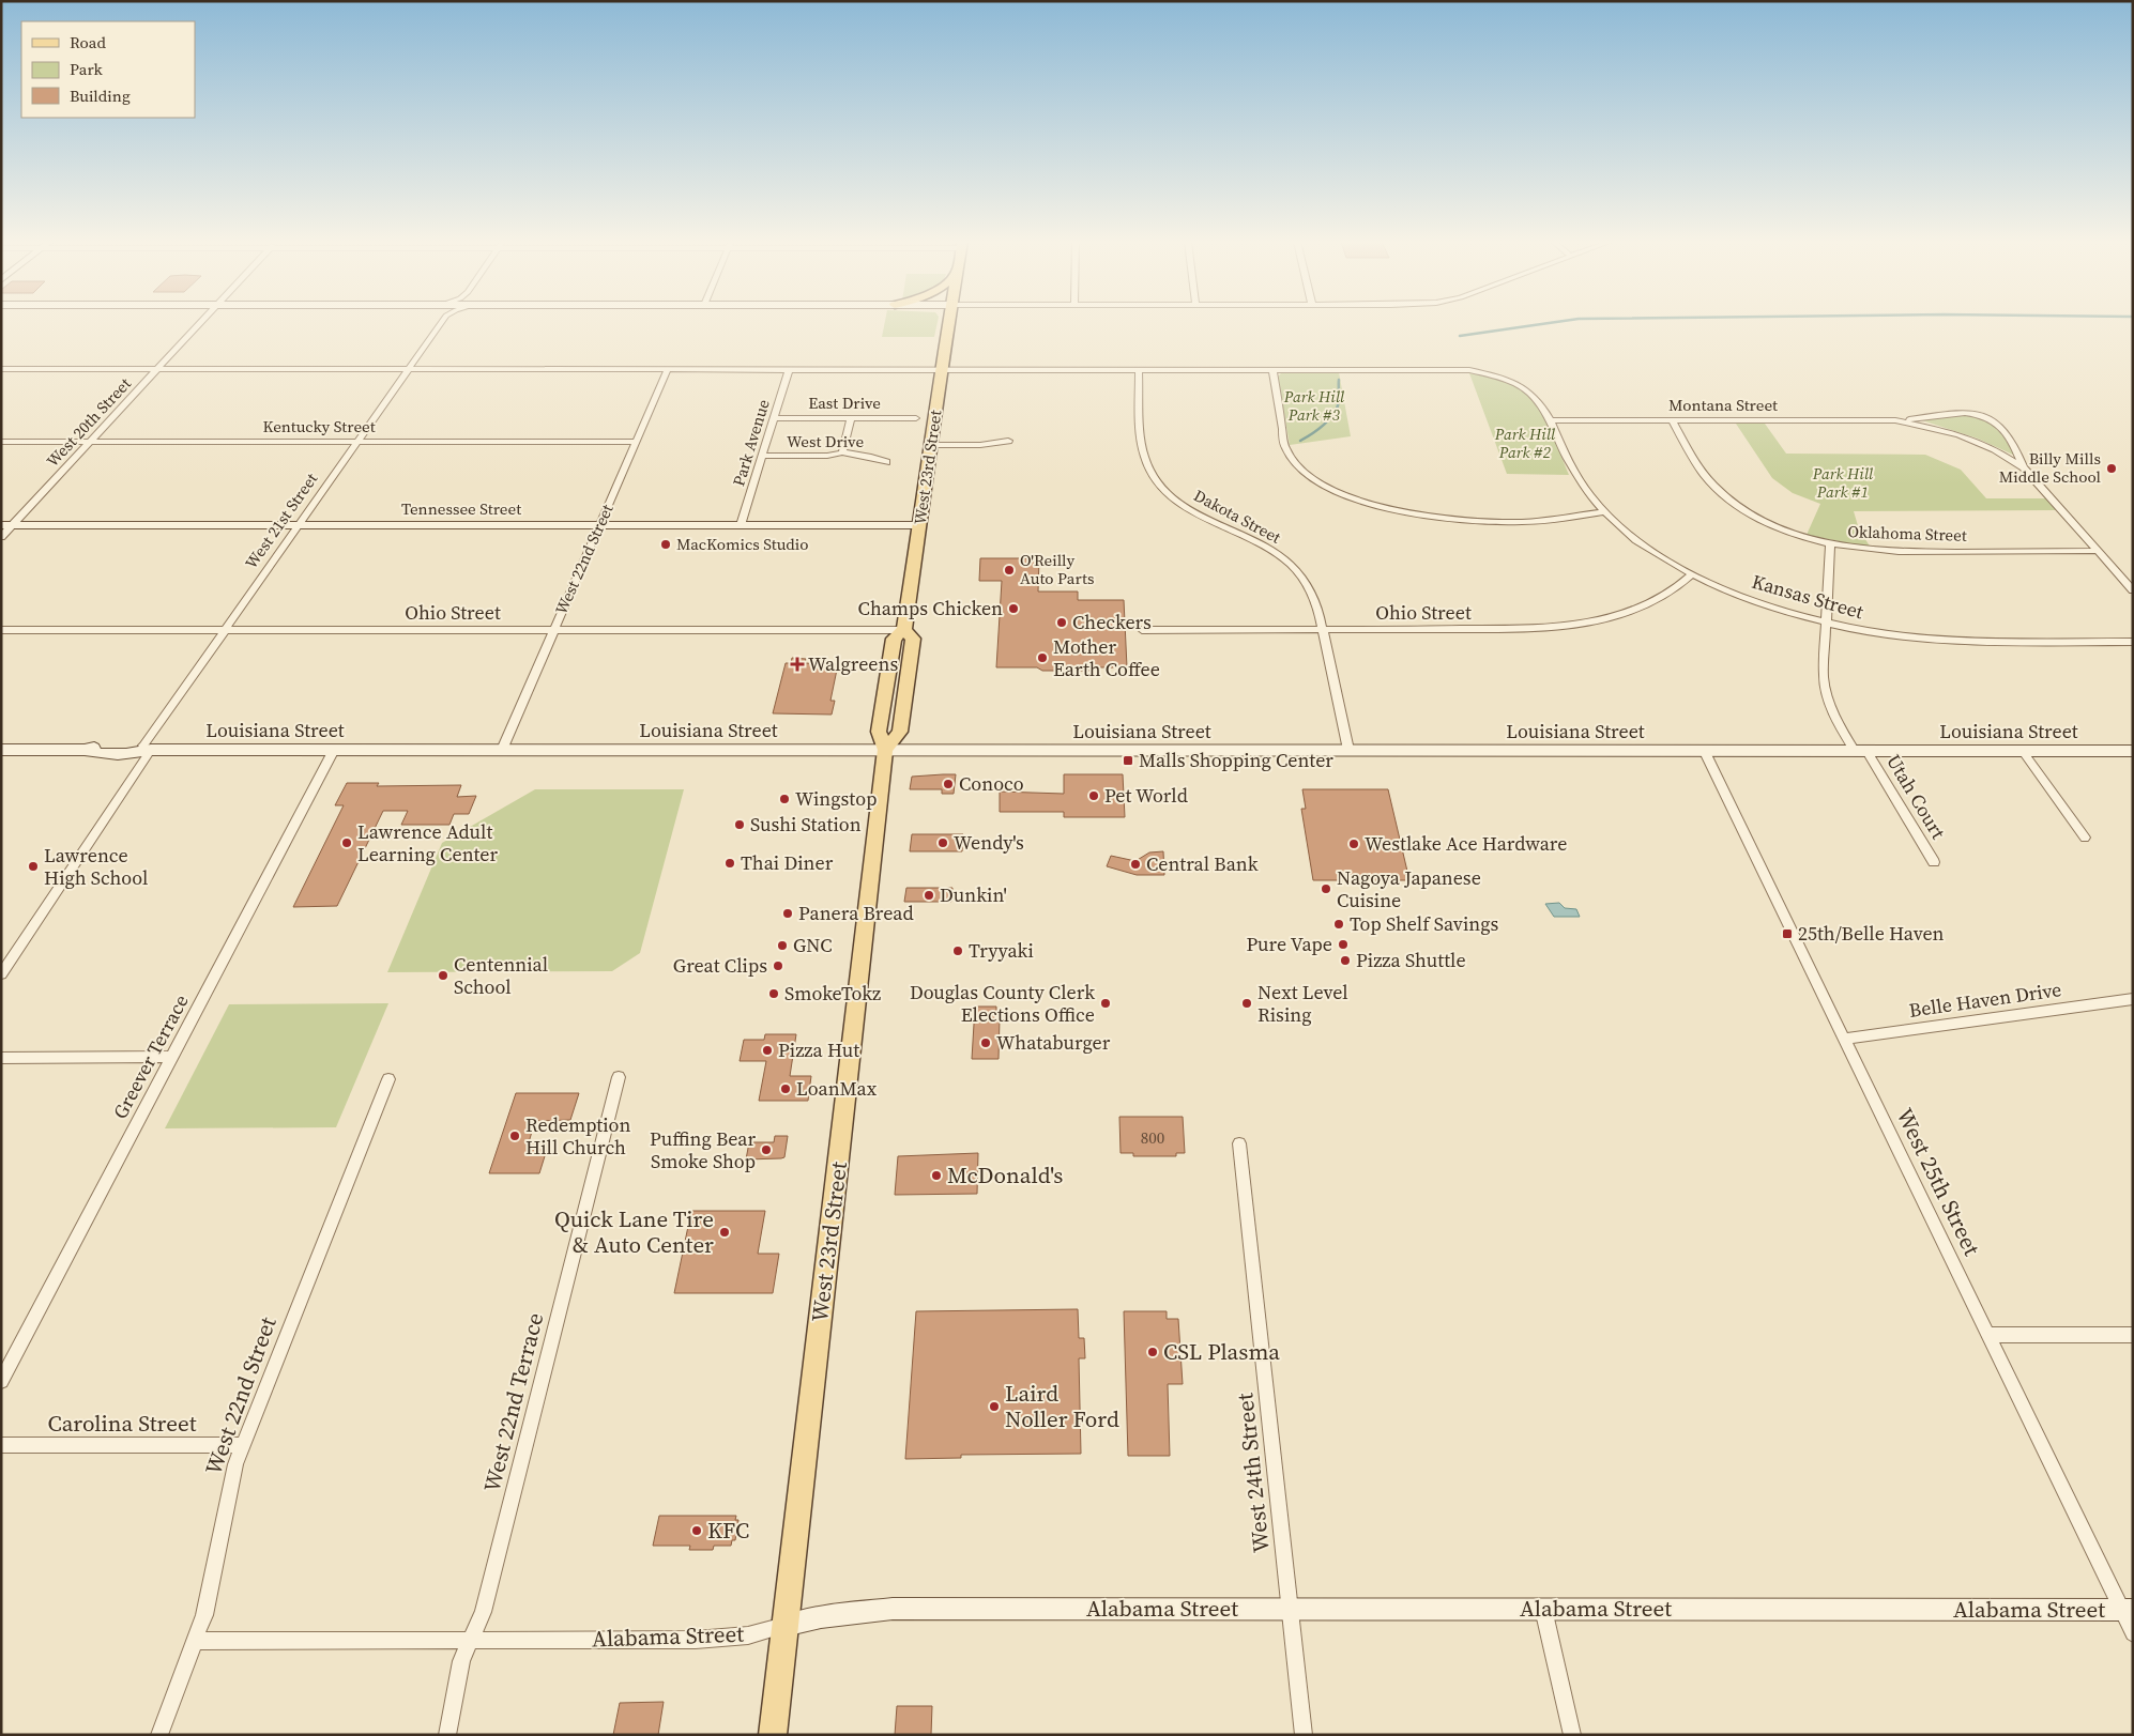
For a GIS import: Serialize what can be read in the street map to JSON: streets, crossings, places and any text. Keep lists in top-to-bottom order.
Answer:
{
  "streets": {
    "main road": ["West 23rd Street", "Louisiana Street", "Alabama Street"],
    "street": [
      "East Drive",
      "Montana Street",
      "West 20th Street",
      "Kentucky Street",
      "West Drive",
      "Park Avenue",
      "Tennessee Street",
      "Dakota Street",
      "West 21st Street",
      "Oklahoma Street",
      "West 22nd Street",
      "Kansas Street",
      "Ohio Street",
      "Utah Court",
      "Belle Haven Drive",
      "Greever Terrace",
      "West 25th Street",
      "West 22nd Terrace",
      "Carolina Street",
      "West 24th Street"
    ]
  },
  "crossings": [
    ["East Drive", "Park Avenue"],
    ["Montana Street", "Oklahoma Street"],
    ["Montana Street", "Kansas Street"],
    ["West 20th Street", "Kentucky Street"],
    ["West 20th Street", "Tennessee Street"],
    ["West 20th Street", "Kansas Street"],
    ["Kentucky Street", "West 21st Street"],
    ["Kentucky Street", "West 22nd Street"],
    ["West Drive", "Park Avenue"],
    ["Park Avenue", "Tennessee Street"],
    ["Park Avenue", "Kansas Street"],
    ["West 23rd Street", "Tennessee Street"],
    ["West 23rd Street", "Kansas Street"],
    ["West 23rd Street", "Ohio Street"],
    ["West 23rd Street", "Louisiana Street"],
    ["West 23rd Street", "Alabama Street"],
    ["Tennessee Street", "West 21st Street"],
    ["Tennessee Street", "West 22nd Street"],
    ["Dakota Street", "Kansas Street"],
    ["Dakota Street", "Ohio Street"],
    ["Dakota Street", "Louisiana Street"],
    ["West 21st Street", "Kansas Street"],
    ["West 21st Street", "Ohio Street"],
    ["West 21st Street", "Louisiana Street"],
    ["Oklahoma Street", "Utah Court"],
    ["West 22nd Street", "Kansas Street"],
    ["West 22nd Street", "Ohio Street"],
    ["West 22nd Street", "Louisiana Street"],
    ["West 22nd Street", "Carolina Street"],
    ["West 22nd Street", "Alabama Street"],
    ["Kansas Street", "Ohio Street"],
    ["Kansas Street", "Utah Court"],
    ["Louisiana Street", "Utah Court"],
    ["Louisiana Street", "Greever Terrace"],
    ["Louisiana Street", "West 25th Street"],
    ["Belle Haven Drive", "West 25th Street"],
    ["West 25th Street", "Alabama Street"],
    ["West 22nd Terrace", "Alabama Street"],
    ["West 24th Street", "Alabama Street"]
  ],
  "parks": ["Park Hill Park #3", "Park Hill Park #2", "Park Hill Park #1"],
  "places": {
    "other": [
      "Billy Mills Middle School",
      "MacKomics Studio",
      "O'Reilly Auto Parts",
      "Champs Chicken",
      "Checkers",
      "Mother Earth Coffee",
      "Conoco",
      "Pet World",
      "Wingstop",
      "Sushi Station",
      "Lawrence Adult Learning Center",
      "Wendy's",
      "Westlake Ace Hardware",
      "Thai Diner",
      "Central Bank",
      "Lawrence High School",
      "Nagoya Japanese Cuisine",
      "Dunkin'",
      "Panera Bread",
      "Top Shelf Savings",
      "Pure Vape",
      "GNC",
      "Tryyaki",
      "Pizza Shuttle",
      "Great Clips",
      "Centennial School",
      "SmokeTokz",
      "Douglas County Clerk Elections Office",
      "Next Level Rising",
      "Whataburger",
      "Pizza Hut",
      "LoanMax",
      "Redemption Hill Church",
      "Puffing Bear Smoke Shop",
      "McDonald's",
      "Quick Lane Tire & Auto Center",
      "CSL Plasma",
      "Laird Noller Ford",
      "KFC"
    ],
    "health": ["Walgreens"],
    "transit": ["Malls Shopping Center", "25th/Belle Haven"]
  },
  "house_numbers": ["800"],
  "legend": ["Road", "Park", "Building"]
}
